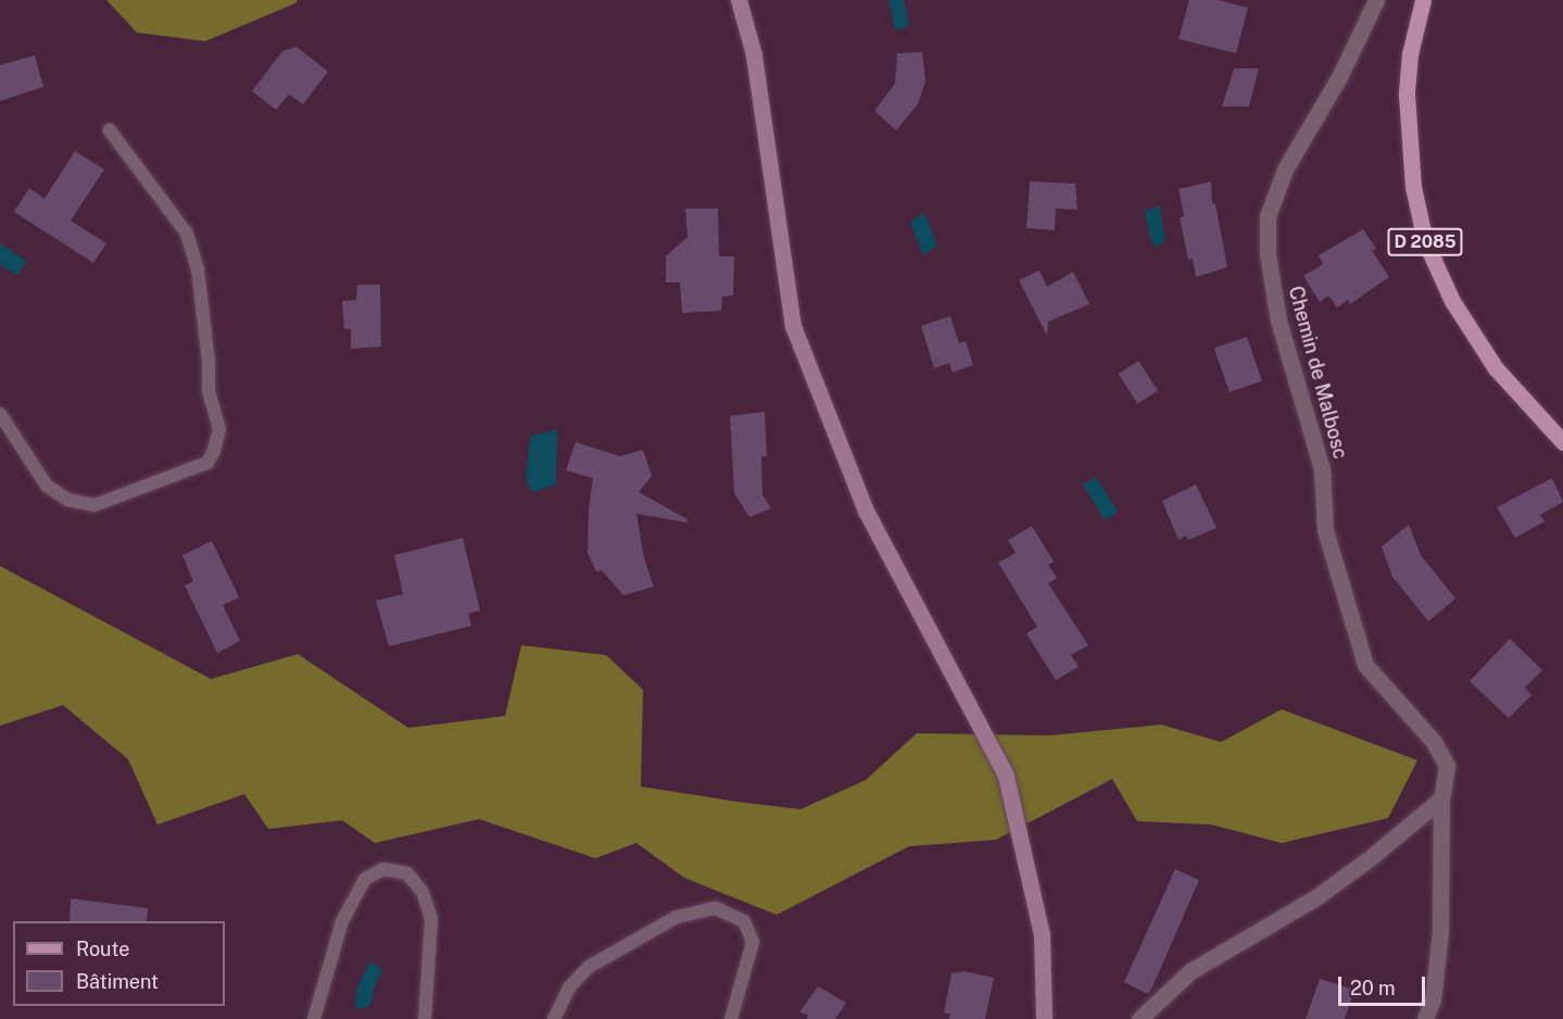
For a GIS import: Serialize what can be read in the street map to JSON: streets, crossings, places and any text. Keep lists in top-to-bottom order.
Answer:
{
  "streets": {
    "main road": ["D 2085"],
    "street": ["Chemin de Malbosc"]
  },
  "legend": ["Route", "Bâtiment"],
  "scale_bar": "20 m"
}
